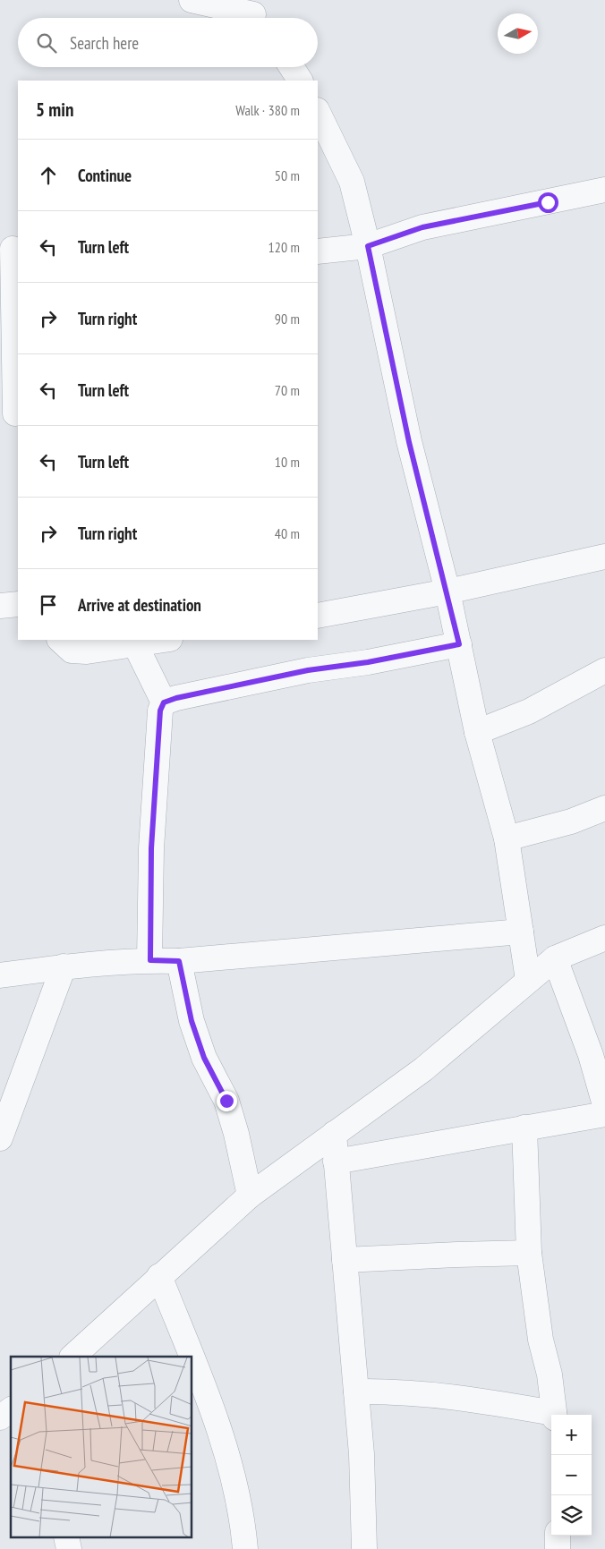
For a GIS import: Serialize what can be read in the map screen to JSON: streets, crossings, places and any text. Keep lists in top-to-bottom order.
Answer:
{
  "north": "right",
  "page": {
    "search": "Search here",
    "heading": ["5 min", "Walk · 380 m"],
    "list": [
      ["Continue", "50 m"],
      ["Turn left", "120 m"],
      ["Turn right", "90 m"],
      ["Turn left", "70 m"],
      ["Turn left", "10 m"],
      ["Turn right", "40 m"],
      "Arrive at destination"
    ],
    "map_buttons": ["+", "−"]
  }
}
